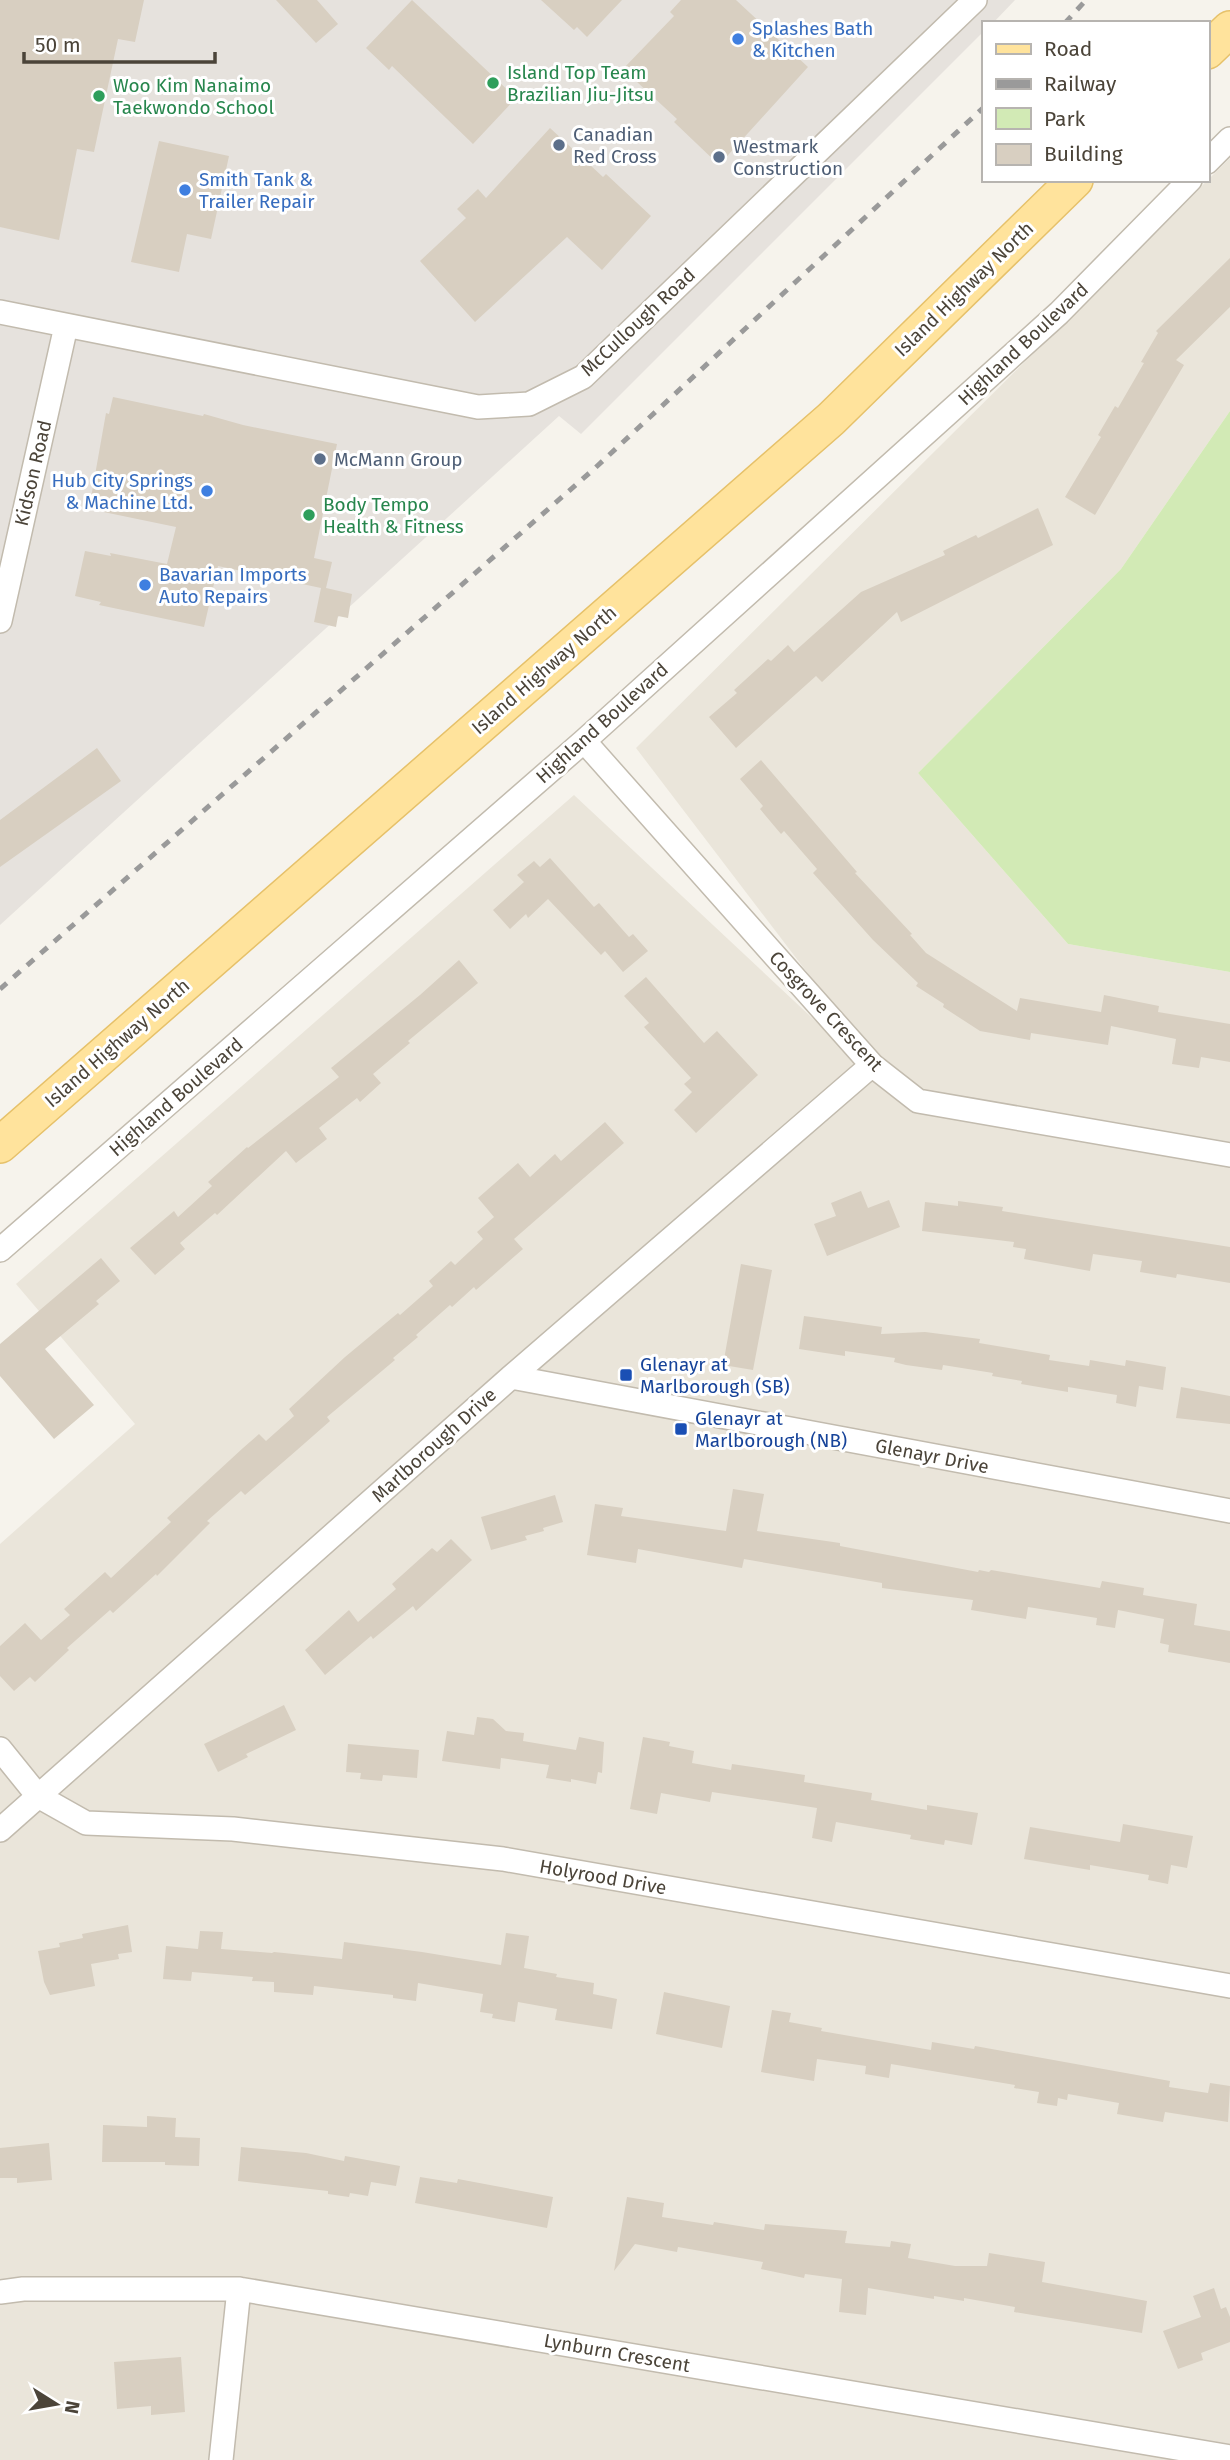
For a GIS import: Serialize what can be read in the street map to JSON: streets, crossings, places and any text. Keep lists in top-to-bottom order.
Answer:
{
  "streets": {
    "main road": ["Island Highway North"],
    "street": [
      "McCullough Road",
      "Highland Boulevard",
      "Kidson Road",
      "Cosgrove Crescent",
      "Marlborough Drive",
      "Glenayr Drive",
      "Holyrood Drive",
      "Lynburn Crescent"
    ]
  },
  "crossings": [
    ["McCullough Road", "Kidson Road"],
    ["Highland Boulevard", "Cosgrove Crescent"],
    ["Cosgrove Crescent", "Marlborough Drive"],
    ["Marlborough Drive", "Glenayr Drive"],
    ["Marlborough Drive", "Holyrood Drive"]
  ],
  "places": {
    "other": [
      "Splashes Bath & Kitchen",
      "Island Top Team Brazilian Jiu-Jitsu",
      "Woo Kim Nanaimo Taekwondo School",
      "Canadian Red Cross",
      "Westmark Construction",
      "Smith Tank & Trailer Repair",
      "McMann Group",
      "Hub City Springs & Machine Ltd.",
      "Body Tempo Health & Fitness",
      "Bavarian Imports Auto Repairs"
    ],
    "transit": ["Glenayr at Marlborough (SB)", "Glenayr at Marlborough (NB)"]
  },
  "legend": [
    "Road",
    "Railway",
    "Park",
    "Building"
  ],
  "scale_bar": "50 m",
  "north": "right"
}
